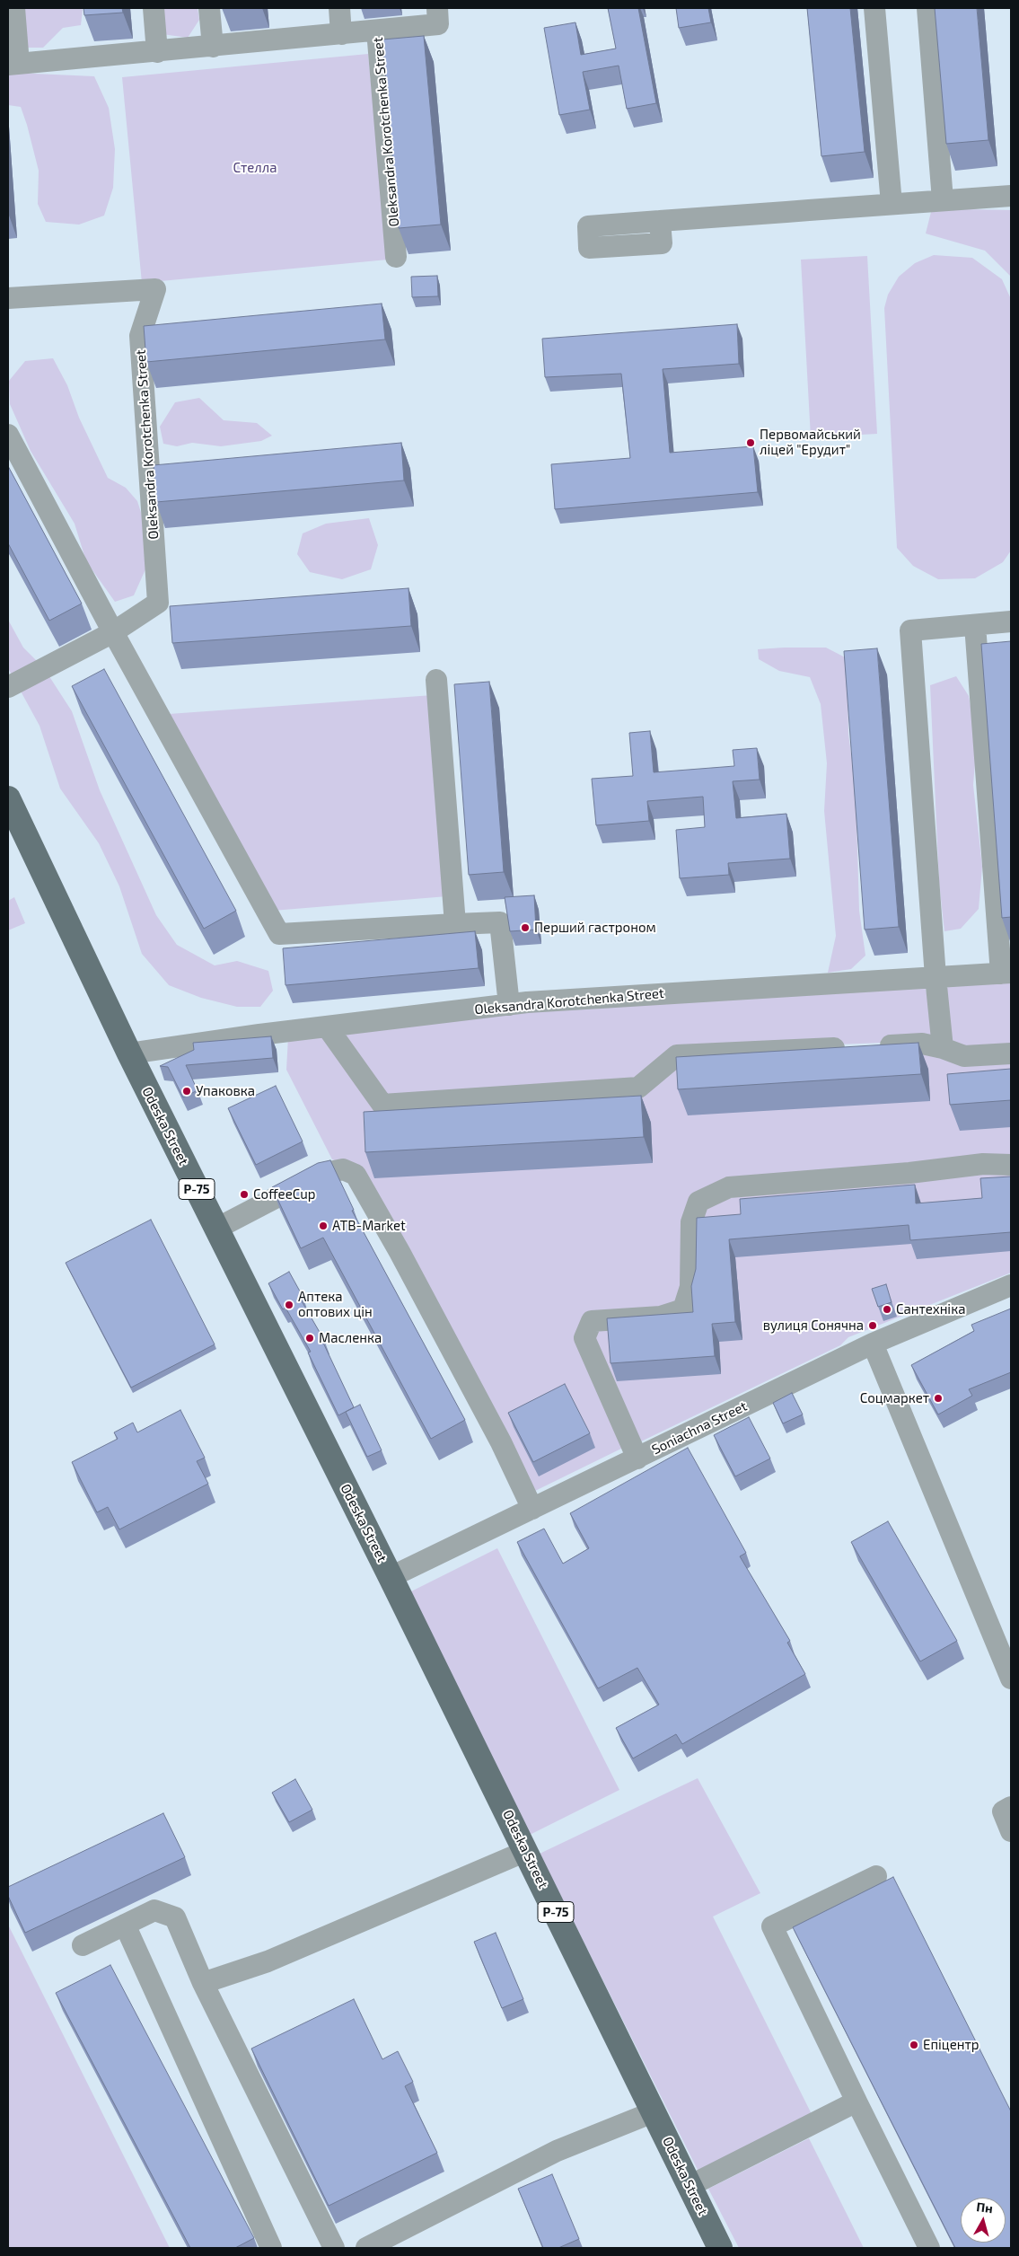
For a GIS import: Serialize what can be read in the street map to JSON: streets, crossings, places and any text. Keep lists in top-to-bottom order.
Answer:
{
  "streets": {
    "main road": ["Odeska Street", "Р-75"],
    "street": ["Oleksandra Korotchenka Street", "Soniachna Street"]
  },
  "crossings": [
    ["Oleksandra Korotchenka Street", "Odeska Street"],
    ["Odeska Street", "Soniachna Street"]
  ],
  "parks": ["Стелла"],
  "places": [
    "Первомайський ліцей \"Ерудит\"",
    "Перший гастроном",
    "Упаковка",
    "CoffeeCup",
    "ATB-Market",
    "Аптека оптових цін",
    "Сантехніка",
    "вулиця Сонячна",
    "Масленка",
    "Соцмаркет",
    "Епіцентр"
  ],
  "north": "top"
}
